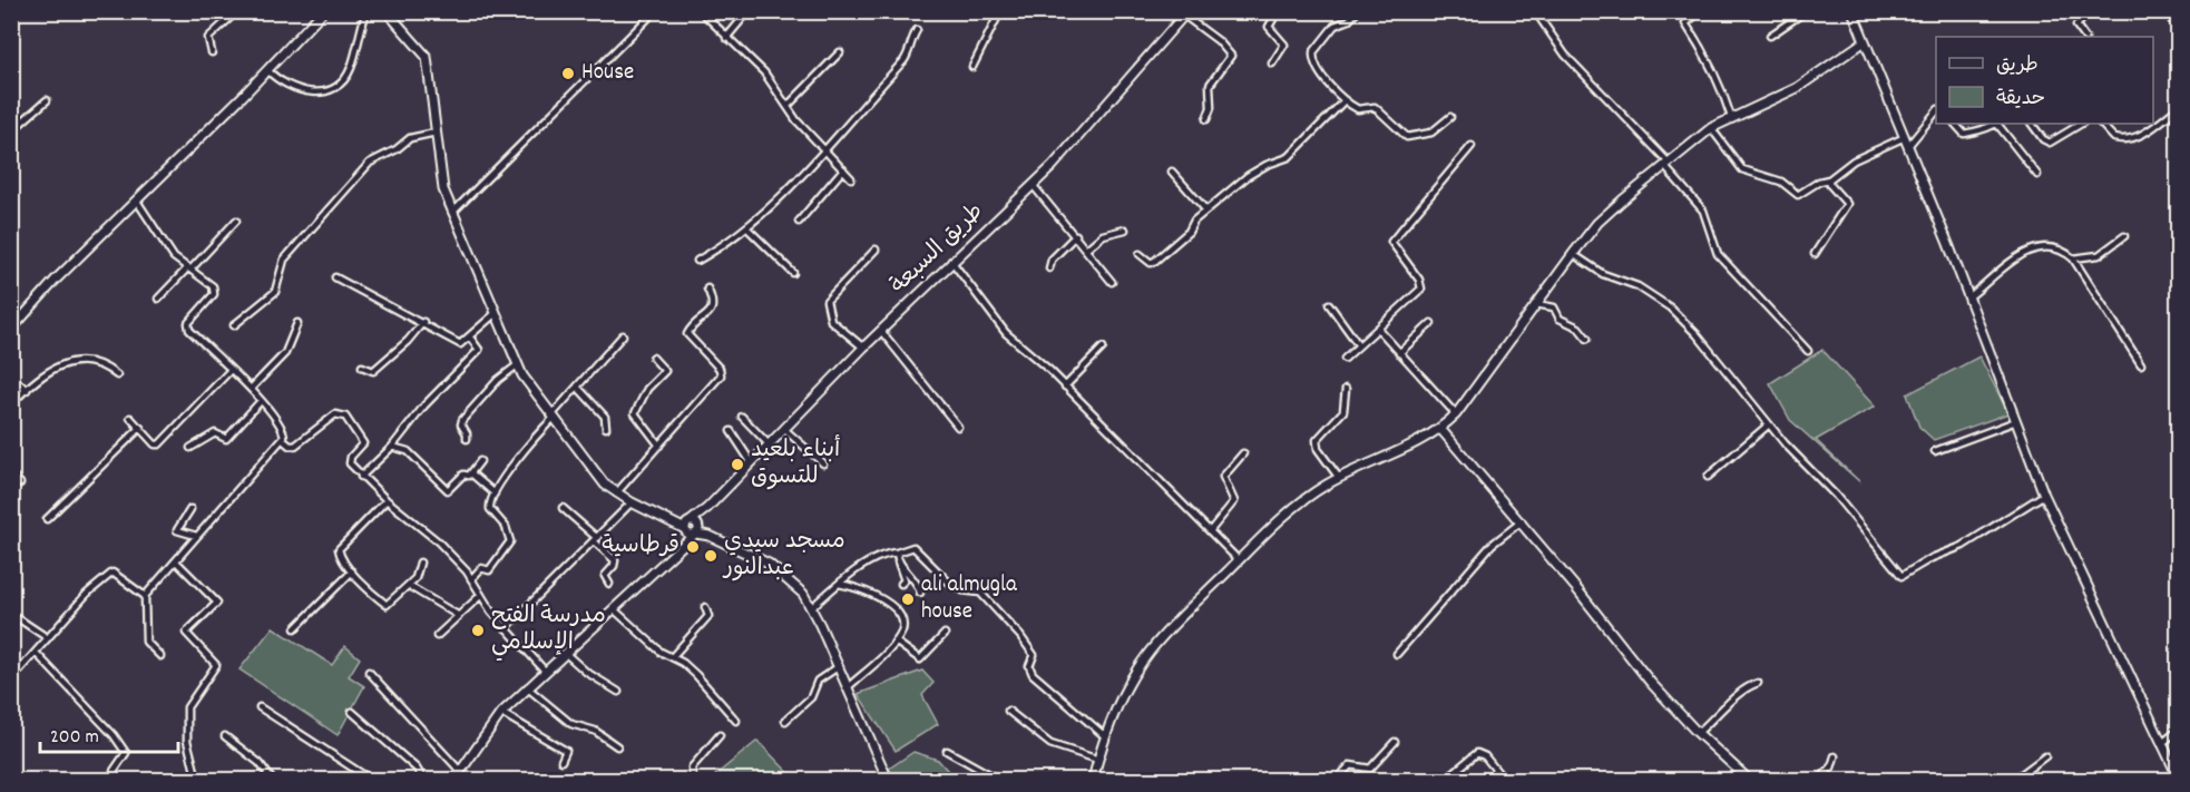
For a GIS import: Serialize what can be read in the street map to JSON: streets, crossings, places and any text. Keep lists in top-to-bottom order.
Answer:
{
  "streets": {
    "street": ["طريق السبعة"]
  },
  "places": [
    "House",
    "أبناء بلعيد للتسوق",
    "قرطاسية",
    "مسجد سيدي عبدالنور",
    "ali almugla house",
    "مدرسة الفتح الإسلامي"
  ],
  "legend": ["طريق", "حديقة"],
  "scale_bar": "200 m"
}
